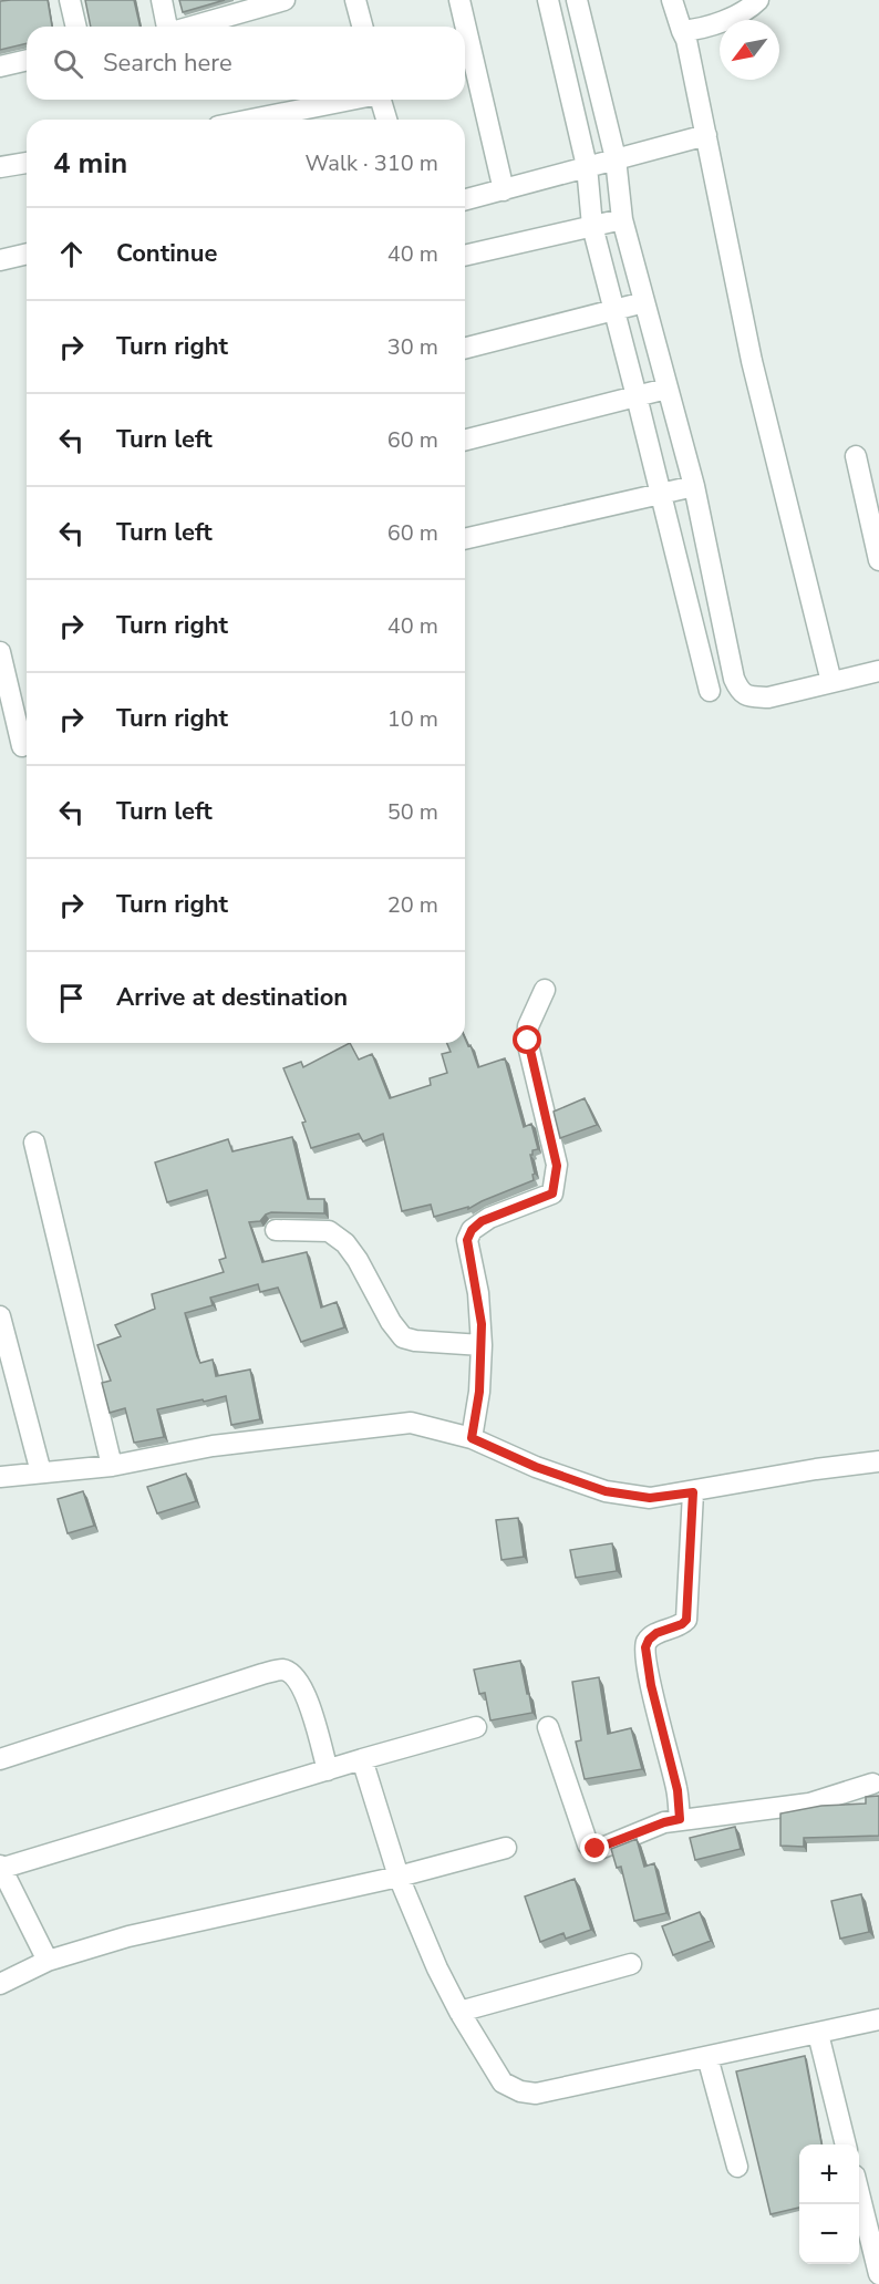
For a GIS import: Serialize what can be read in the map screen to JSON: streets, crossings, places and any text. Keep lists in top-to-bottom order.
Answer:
{
  "north": "bottom left",
  "page": {
    "search": "Search here",
    "heading": ["4 min", "Walk · 310 m"],
    "list": [
      ["Continue", "40 m"],
      ["Turn right", "30 m"],
      ["Turn left", "60 m"],
      ["Turn left", "60 m"],
      ["Turn right", "40 m"],
      ["Turn right", "10 m"],
      ["Turn left", "50 m"],
      ["Turn right", "20 m"],
      "Arrive at destination"
    ],
    "map_buttons": ["+", "−"]
  }
}
